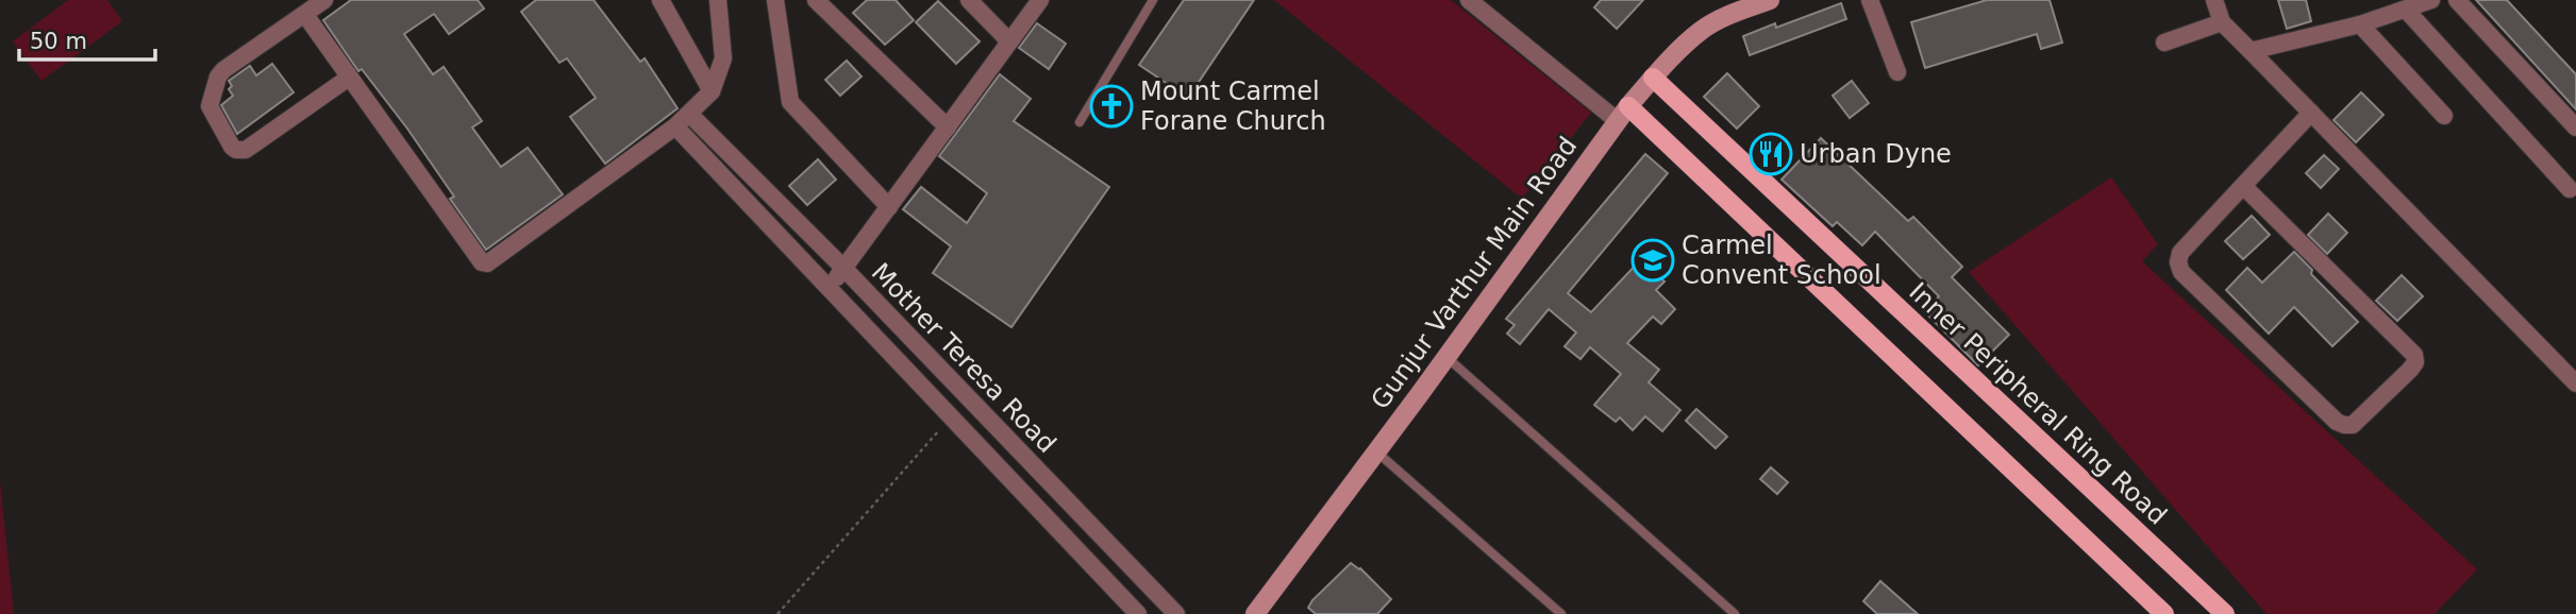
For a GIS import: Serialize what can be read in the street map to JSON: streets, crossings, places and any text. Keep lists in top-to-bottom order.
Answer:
{
  "streets": {
    "main road": ["Gunjur Varthur Main Road", "Inner Peripheral Ring Road"],
    "street": ["Mother Teresa Road"]
  },
  "crossings": [
    ["Gunjur Varthur Main Road", "Inner Peripheral Ring Road"]
  ],
  "places": {
    "church": ["Mount Carmel Forane Church"],
    "restaurant": ["Urban Dyne"],
    "school or university": ["Carmel Convent School"]
  },
  "scale_bar": "50 m"
}
